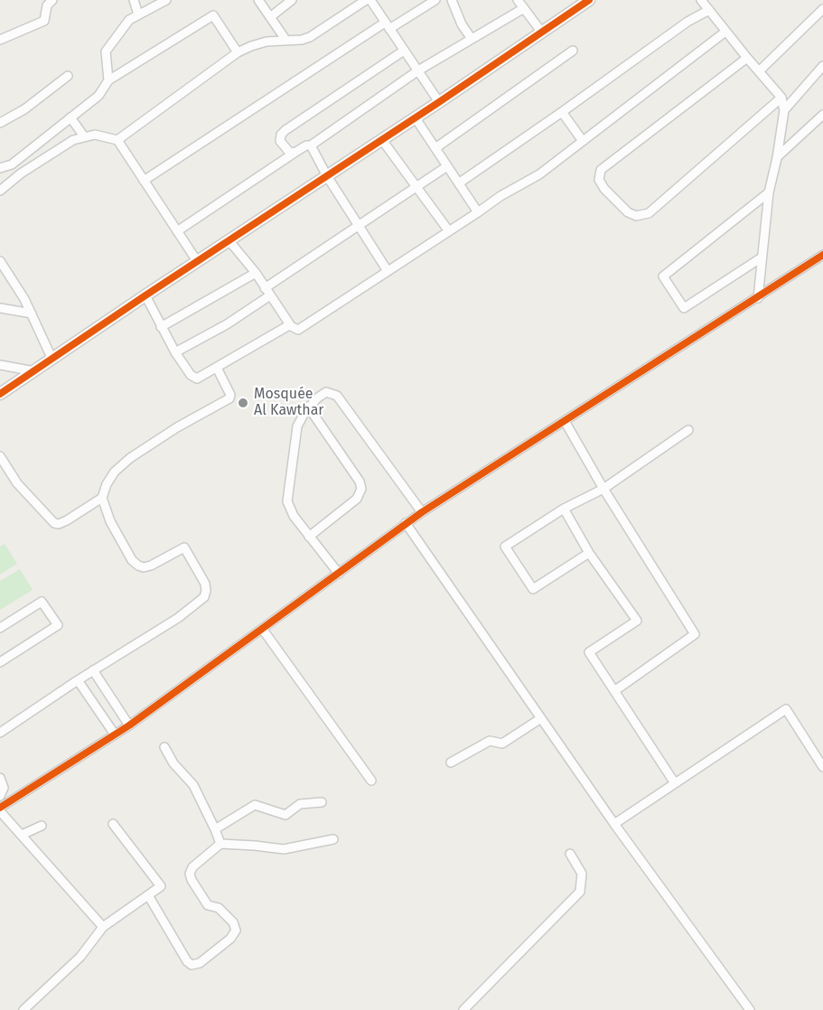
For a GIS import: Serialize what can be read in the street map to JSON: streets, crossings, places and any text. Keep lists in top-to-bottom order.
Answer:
{
  "places": ["Mosquée Al Kawthar"]
}
